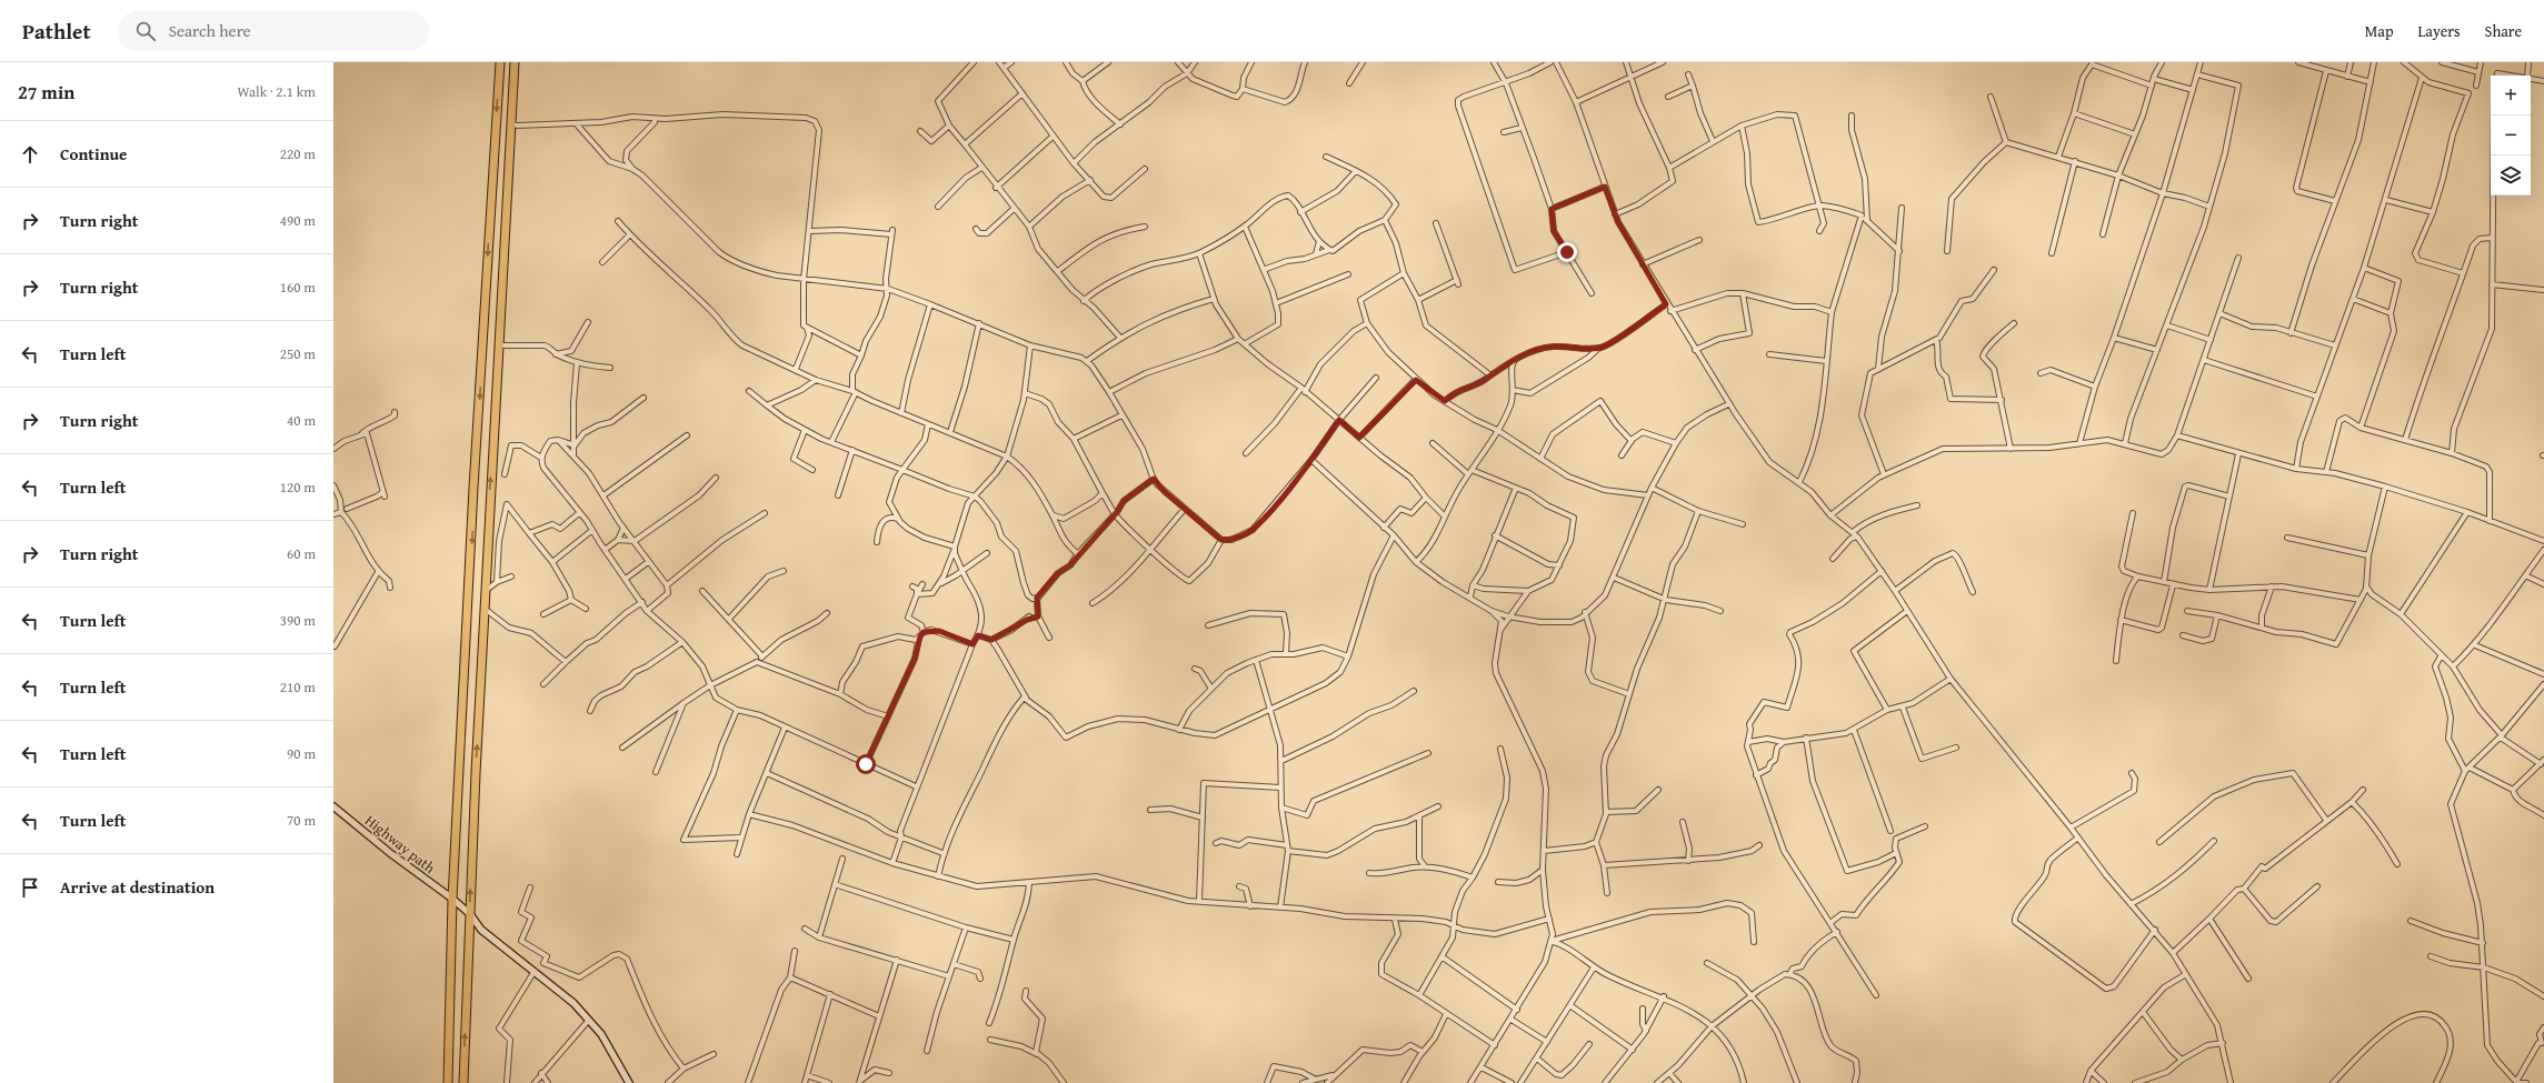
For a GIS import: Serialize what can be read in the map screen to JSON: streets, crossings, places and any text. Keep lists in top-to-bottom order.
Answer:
{
  "streets": {
    "street": ["Highway path"]
  },
  "page": {
    "header": "Pathlet",
    "search": "Search here",
    "nav": ["Map", "Layers", "Share"],
    "heading": ["27 min", "Walk · 2.1 km"],
    "map_buttons": ["+", "−"],
    "list": [
      ["Continue", "220 m"],
      ["Turn right", "490 m"],
      ["Turn right", "160 m"],
      ["Turn left", "250 m"],
      ["Turn right", "40 m"],
      ["Turn left", "120 m"],
      ["Turn right", "60 m"],
      ["Turn left", "390 m"],
      ["Turn left", "210 m"],
      ["Turn left", "90 m"],
      ["Turn left", "70 m"],
      "Arrive at destination"
    ]
  }
}
